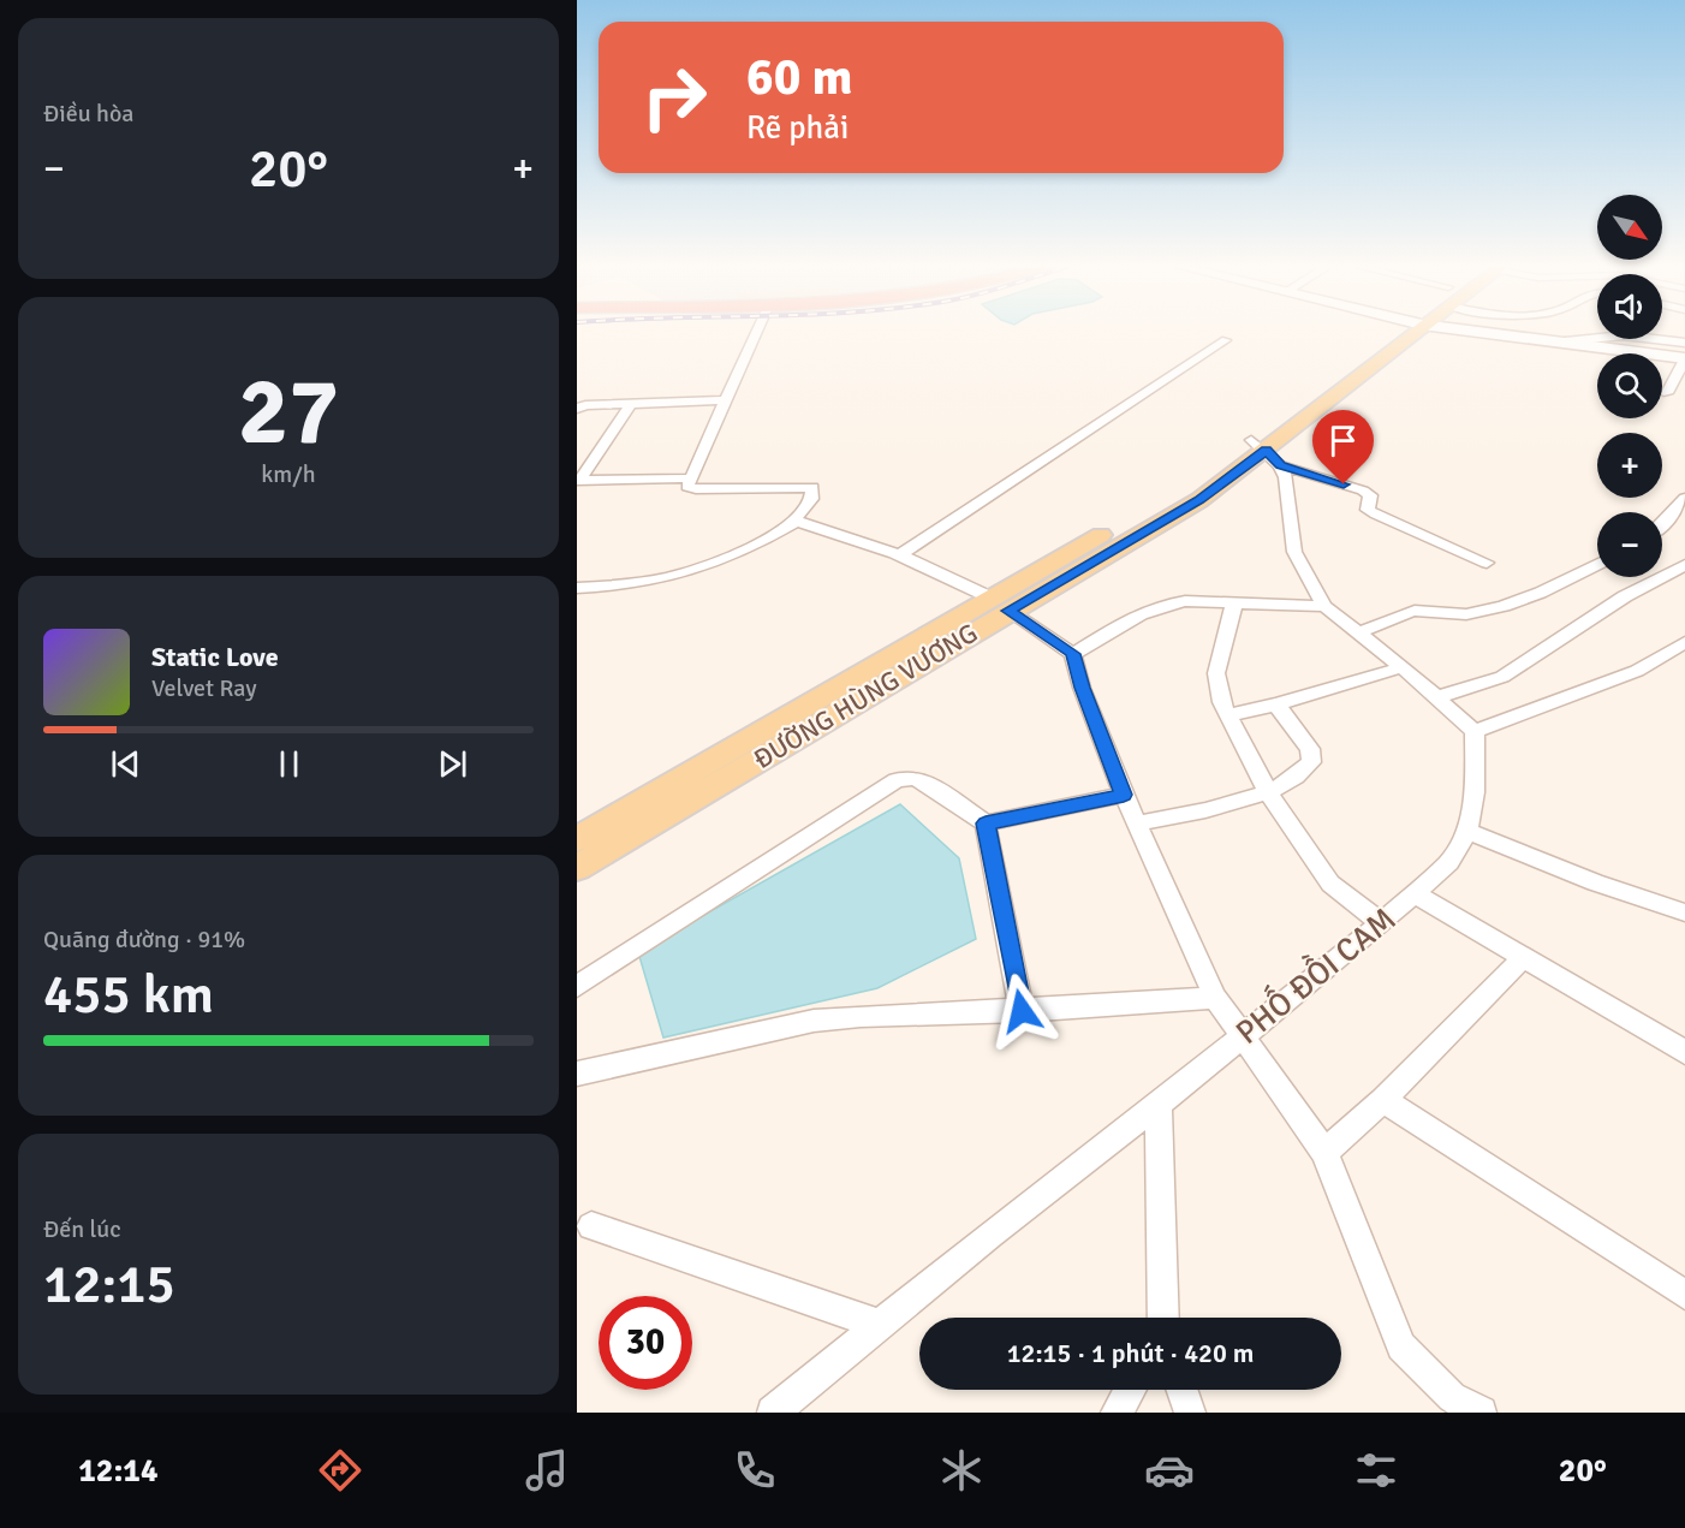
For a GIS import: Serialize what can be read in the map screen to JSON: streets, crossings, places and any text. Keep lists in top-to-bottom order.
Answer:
{
  "streets": {
    "main road": ["ĐƯỜNG HÙNG VƯƠNG"],
    "street": ["PHỐ ĐỒI CAM"]
  },
  "north": "bottom right",
  "page": {
    "tile": [
      "Điều hòa",
      ["27", "km/h"],
      ["Quãng đường · 91%", "455 km"],
      ["Đến lúc", "12:15"]
    ],
    "turn": ["60 m", "Rẽ phải"],
    "heat": ["−", "20°", "+"],
    "map_buttons": ["+", "−"],
    "song": ["Static Love", "Velvet Ray"],
    "limit": "30",
    "trip": "12:15 · 1 phút · 420 m",
    "tabs": ["12:14", "20°"]
  }
}
